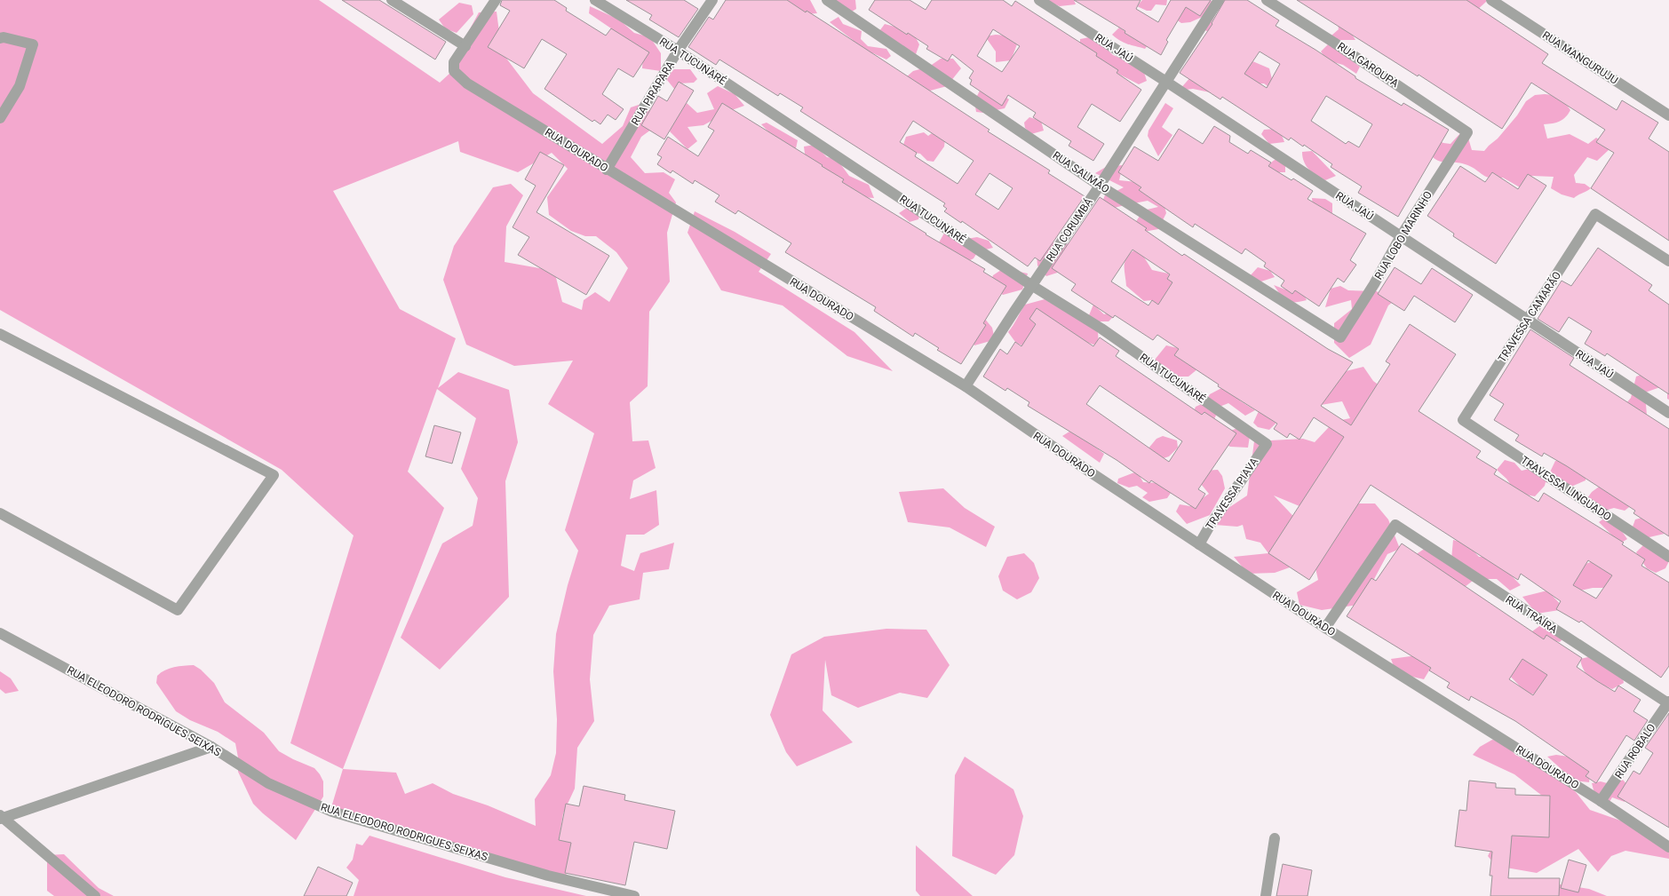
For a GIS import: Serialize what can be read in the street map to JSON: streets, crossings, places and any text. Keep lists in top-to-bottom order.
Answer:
{
  "streets": {
    "street": [
      "RUA JAÚ",
      "RUA MANGURUJU",
      "RUA TUCUNARÉ",
      "RUA GAROUPA",
      "RUA PIRAPARA",
      "RUA DOURADO",
      "RUA SALMÃO",
      "RUA CORUMBÁ",
      "RUA LOBO MARINHO",
      "TRAVESSA CAMARÃO",
      "TRAVESSA LINGUADO",
      "TRAVESSA PIAVA",
      "RUA TRAÍRA",
      "RUA ELEODORO RODRIGUES SEIXAS",
      "RUA ROBALO"
    ]
  },
  "crossings": [
    ["RUA JAÚ", "RUA CORUMBÁ"],
    ["RUA JAÚ", "RUA LOBO MARINHO"],
    ["RUA JAÚ", "TRAVESSA CAMARÃO"],
    ["RUA TUCUNARÉ", "RUA PIRAPARA"],
    ["RUA TUCUNARÉ", "RUA CORUMBÁ"],
    ["RUA TUCUNARÉ", "TRAVESSA PIAVA"],
    ["RUA GAROUPA", "RUA LOBO MARINHO"],
    ["RUA PIRAPARA", "RUA DOURADO"],
    ["RUA DOURADO", "RUA CORUMBÁ"],
    ["RUA DOURADO", "TRAVESSA PIAVA"],
    ["RUA DOURADO", "RUA TRAÍRA"],
    ["RUA DOURADO", "RUA ROBALO"],
    ["RUA SALMÃO", "RUA CORUMBÁ"],
    ["RUA SALMÃO", "RUA LOBO MARINHO"],
    ["TRAVESSA CAMARÃO", "TRAVESSA LINGUADO"],
    ["RUA TRAÍRA", "RUA ROBALO"]
  ]
}
